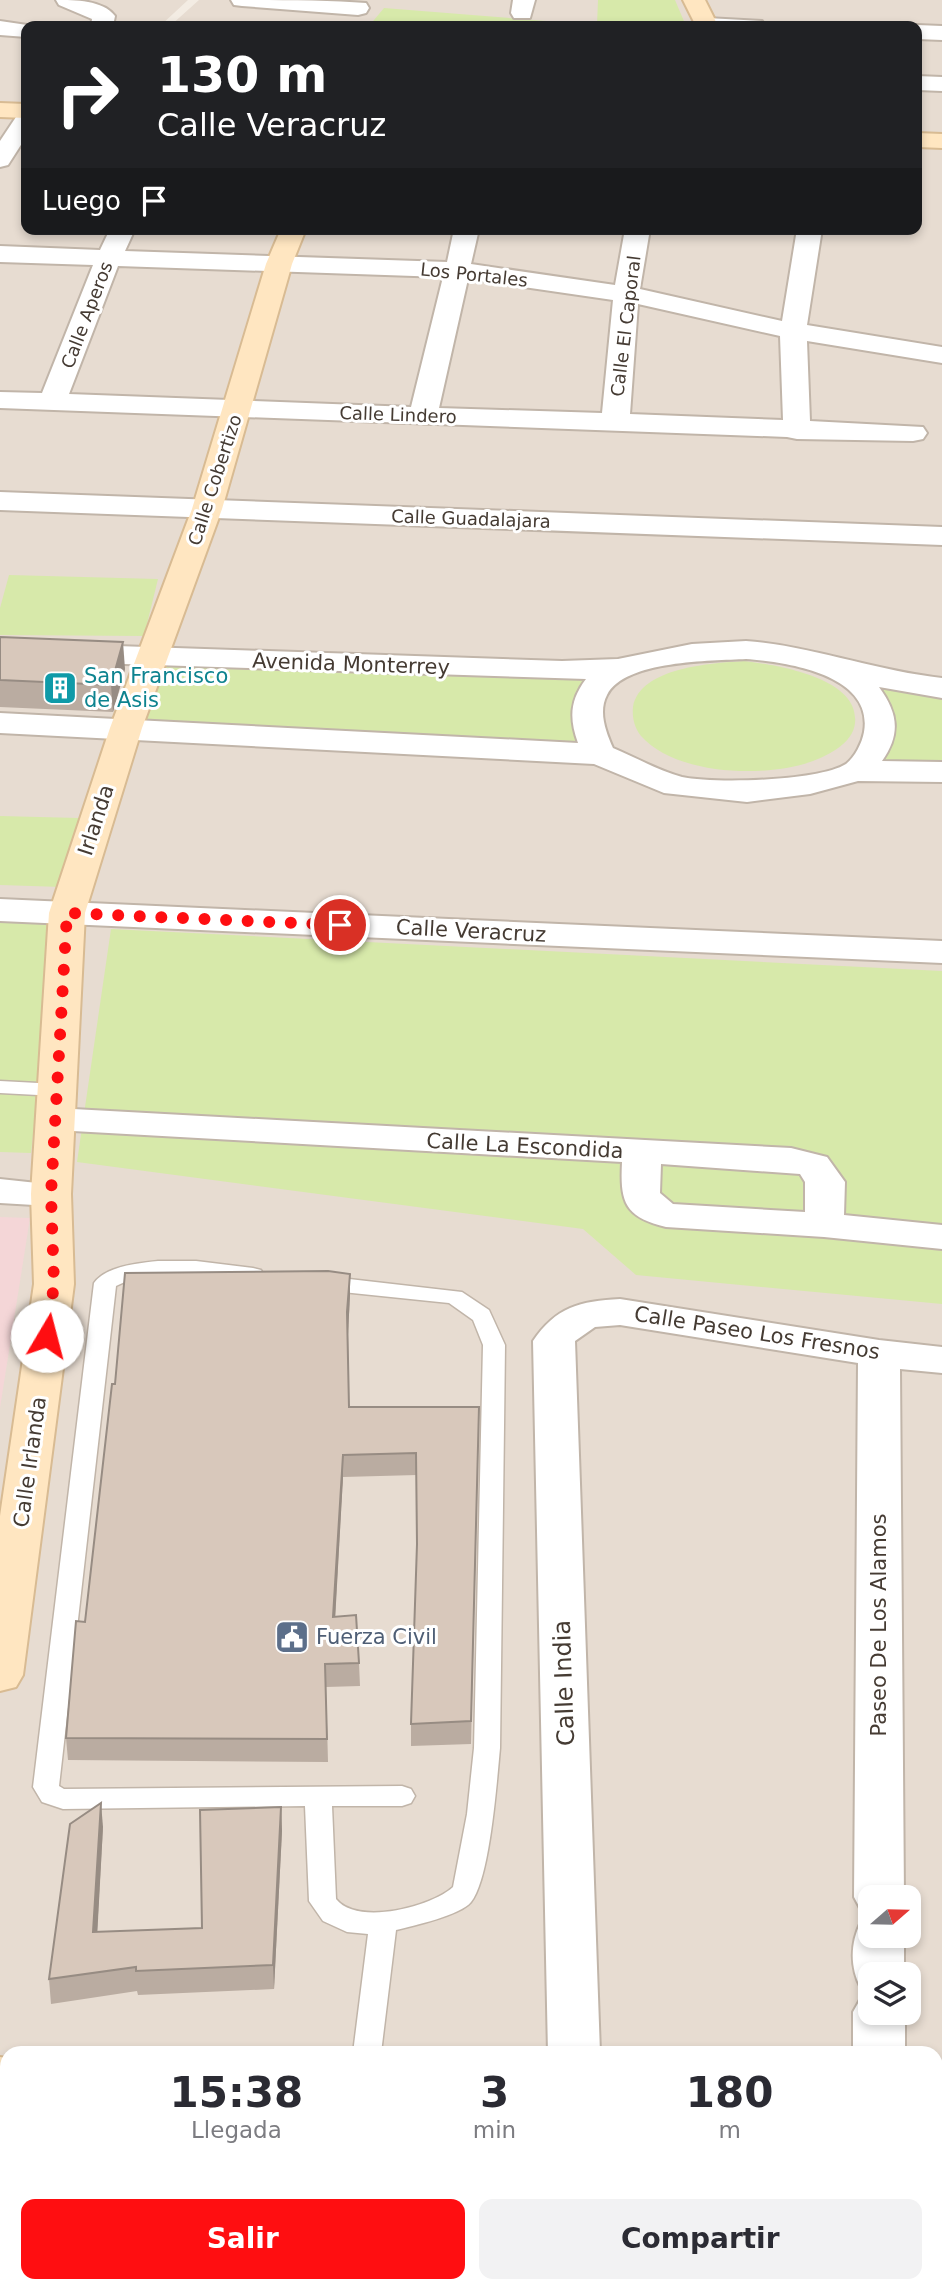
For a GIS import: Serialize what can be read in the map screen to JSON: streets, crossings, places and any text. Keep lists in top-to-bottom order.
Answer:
{
  "streets": {
    "street": [
      "Los Portales",
      "Calle Aperos",
      "Calle El Caporal",
      "Calle Lindero",
      "Calle Cobertizo",
      "Calle Guadalajara",
      "Avenida Monterrey",
      "Irlanda",
      "Calle Veracruz",
      "Calle La Escondida",
      "Calle Paseo Los Fresnos",
      "Calle Irlanda",
      "Paseo De Los Alamos",
      "Calle India"
    ]
  },
  "crossings": [
    ["Los Portales", "Calle Aperos"],
    ["Los Portales", "Calle El Caporal"],
    ["Los Portales", "Calle Cobertizo"],
    ["Calle Aperos", "Calle Lindero"],
    ["Calle El Caporal", "Calle Lindero"],
    ["Calle Lindero", "Calle Cobertizo"],
    ["Calle Cobertizo", "Calle Guadalajara"],
    ["Calle Cobertizo", "Avenida Monterrey"],
    ["Calle Cobertizo", "Irlanda"],
    ["Irlanda", "Calle Veracruz"],
    ["Irlanda", "Calle Irlanda"],
    ["Calle Veracruz", "Calle Irlanda"],
    ["Calle La Escondida", "Calle Irlanda"],
    ["Calle Paseo Los Fresnos", "Paseo De Los Alamos"],
    ["Calle Paseo Los Fresnos", "Calle India"]
  ],
  "places": {
    "building": ["San Francisco de Asis"],
    "public building": ["Fuerza Civil"]
  },
  "north": "right",
  "page": {
    "turn": ["130 m", "Calle Veracruz"],
    "then": "Luego",
    "eta": [
      "15:38",
      "Llegada",
      "3",
      "min",
      "180",
      "m"
    ],
    "buttons": ["Salir", "Compartir"]
  }
}
